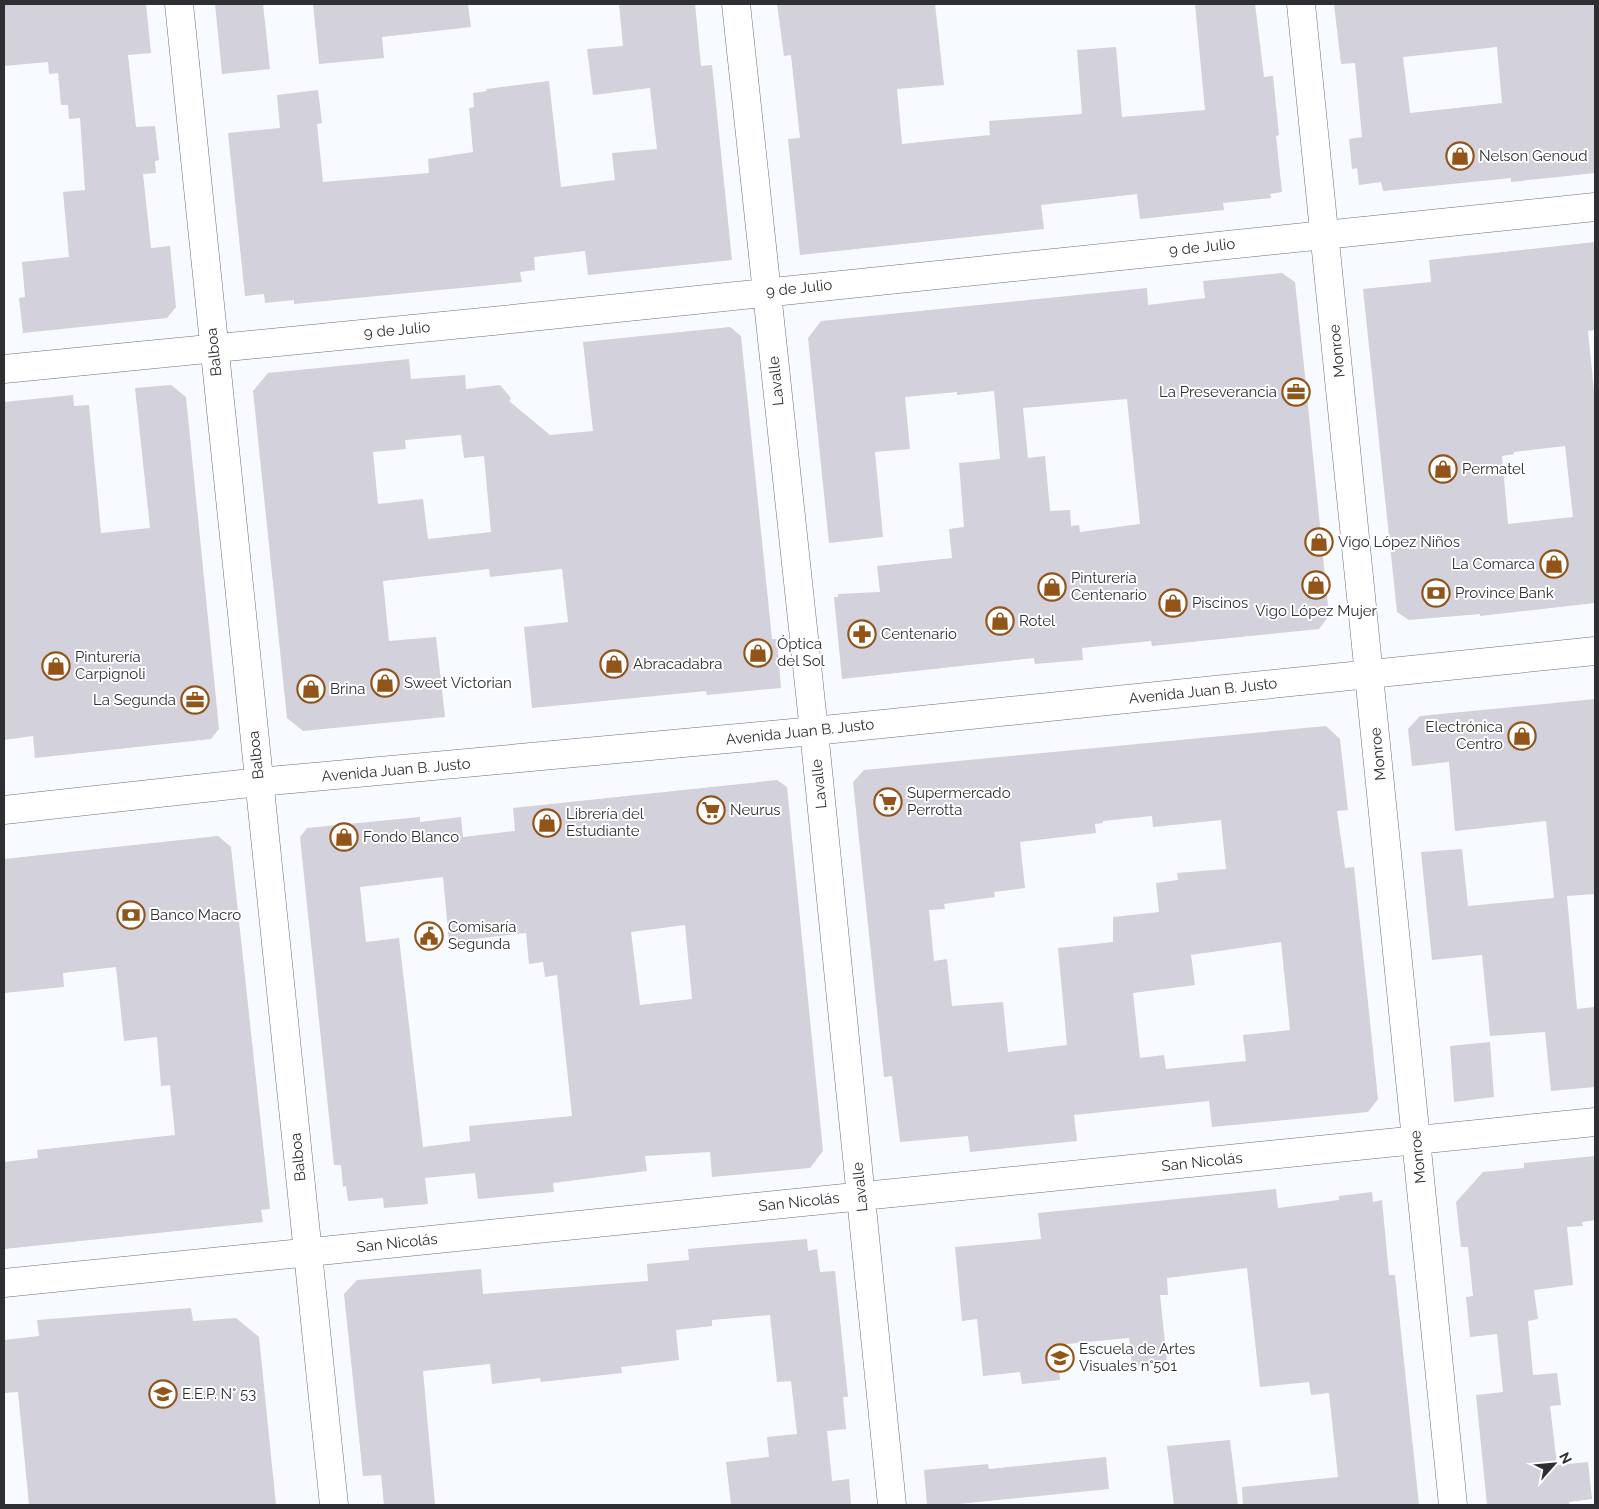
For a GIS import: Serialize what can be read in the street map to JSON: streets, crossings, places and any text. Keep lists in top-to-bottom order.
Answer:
{
  "streets": {
    "street": [
      "9 de Julio",
      "Monroe",
      "Balboa",
      "Lavalle",
      "Avenida Juan B. Justo",
      "San Nicolás"
    ]
  },
  "crossings": [
    ["9 de Julio", "Monroe"],
    ["9 de Julio", "Balboa"],
    ["9 de Julio", "Lavalle"],
    ["Monroe", "Avenida Juan B. Justo"],
    ["Monroe", "San Nicolás"],
    ["Balboa", "Avenida Juan B. Justo"],
    ["Balboa", "San Nicolás"],
    ["Lavalle", "Avenida Juan B. Justo"],
    ["Lavalle", "San Nicolás"]
  ],
  "places": {
    "shop": [
      "Nelson Genoud",
      "Permatel",
      "Vigo López Niños",
      "La Comarca",
      "Vigo López Mujer",
      "Pinturería Centenario",
      "Piscinos",
      "Rotel",
      "Óptica del Sol",
      "Abracadabra",
      "Pinturería Carpignoli",
      "Sweet Victorian",
      "Brina",
      "Electrónica Centro",
      "Librería del Estudiante",
      "Fondo Blanco"
    ],
    "office": ["La Preseverancia", "La Segunda"],
    "bank": ["Province Bank", "Banco Macro"],
    "pharmacy": ["Centenario"],
    "supermarket": ["Supermercado Perrotta", "Neurus"],
    "public building": ["Comisaría Segunda"],
    "school or university": ["Escuela de Artes Visuales n°501", "E.E.P. N° 53"]
  },
  "north": "top right"
}
